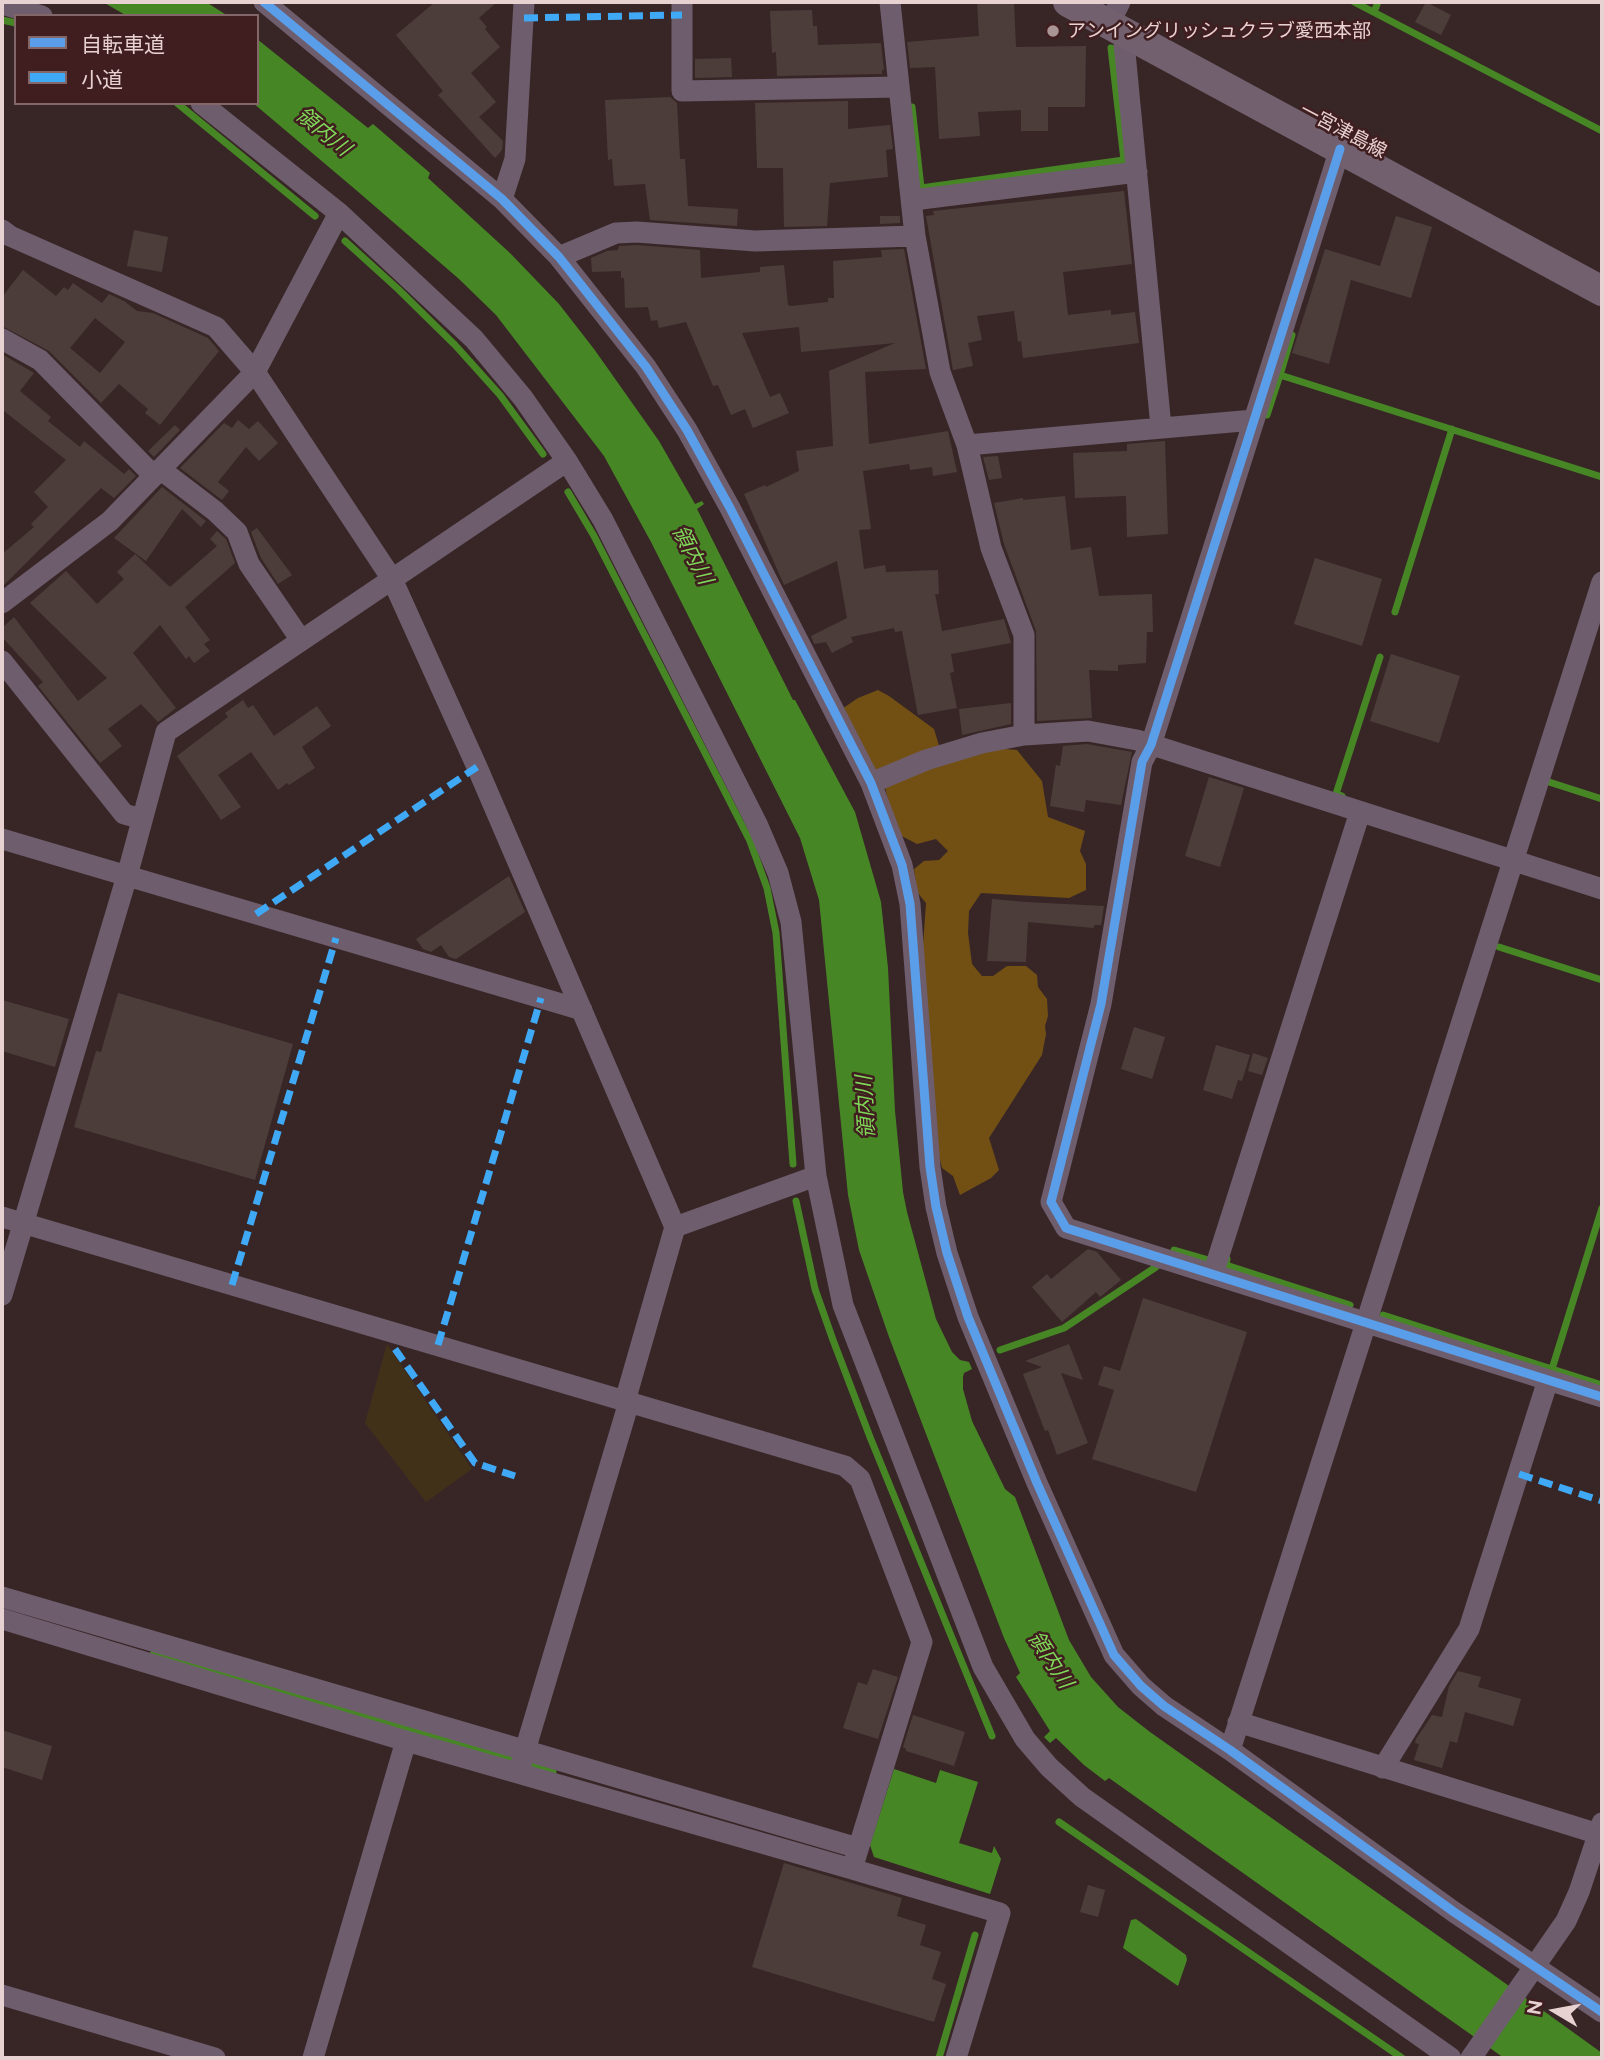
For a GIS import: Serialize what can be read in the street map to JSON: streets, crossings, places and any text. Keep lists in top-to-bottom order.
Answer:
{
  "streets": {
    "main road": ["一宮津島線"]
  },
  "water": ["領内川"],
  "places": ["アンイングリッシュクラブ愛西本部"],
  "legend": ["自転車道", "小道"],
  "north": "left"
}
